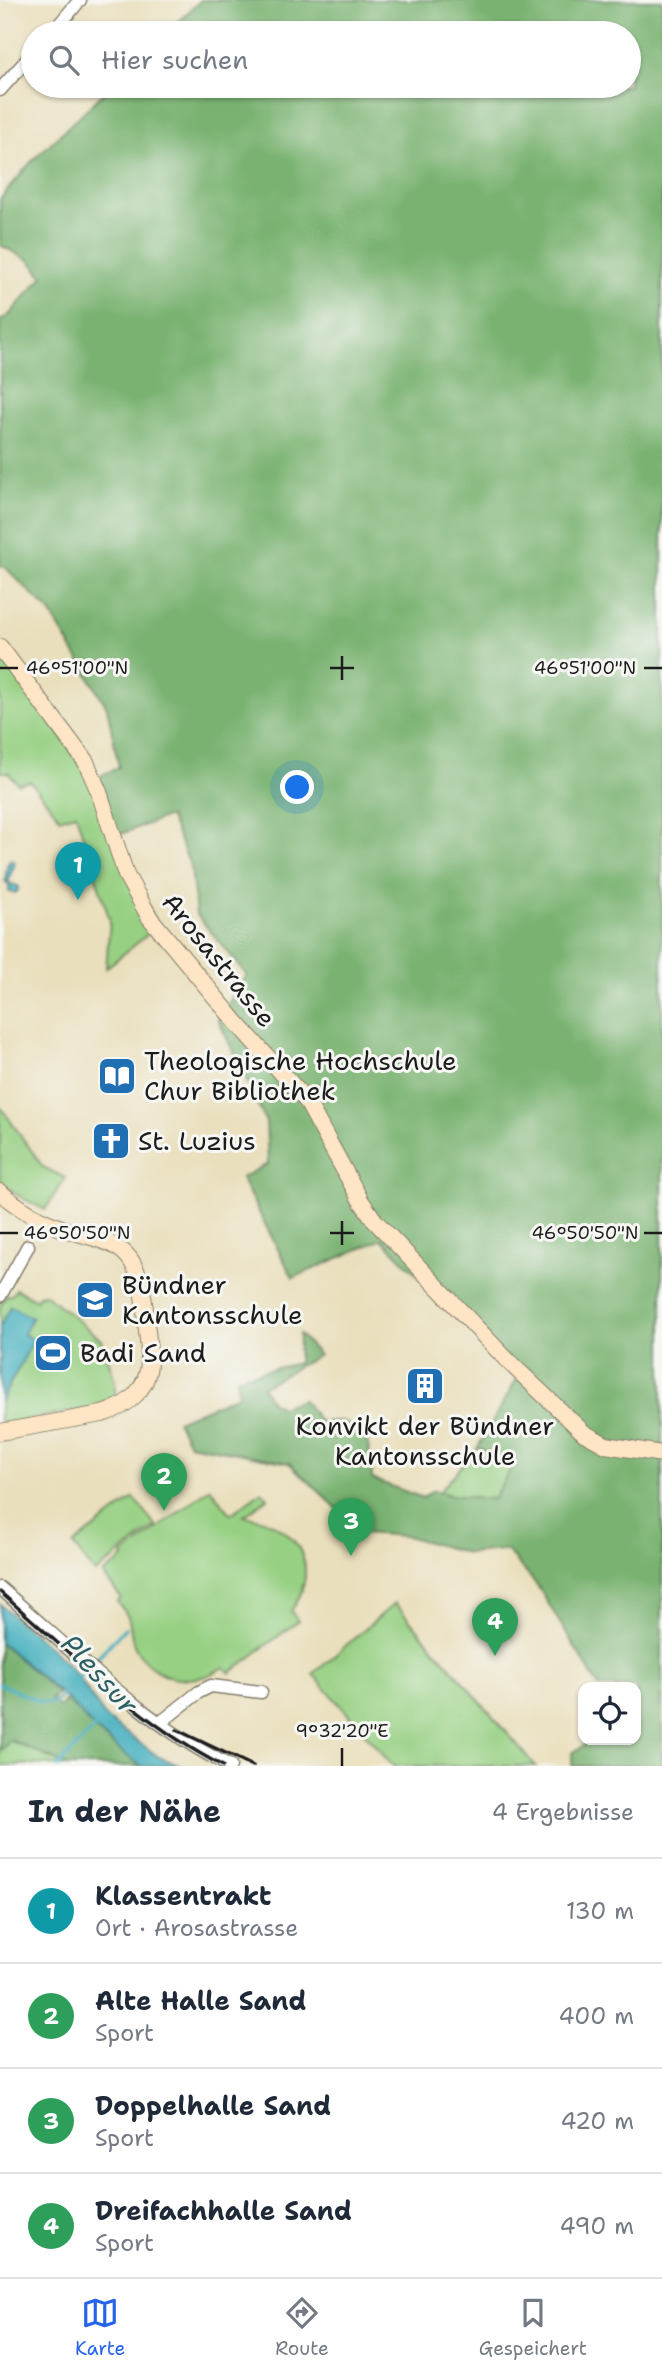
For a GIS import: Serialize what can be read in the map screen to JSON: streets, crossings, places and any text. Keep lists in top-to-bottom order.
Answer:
{
  "streets": {
    "main road": ["Arosastrasse"]
  },
  "water": ["Plessur"],
  "places": {
    "library": ["Theologische Hochschule Chur Bibliothek"],
    "church": ["St. Luzius"],
    "school or university": ["Bündner Kantonsschule"],
    "sports": ["Badi Sand"],
    "building": ["Konvikt der Bündner Kantonsschule"]
  },
  "page": {
    "search": "Hier suchen",
    "pins": [
      "1",
      "2",
      "3",
      "4"
    ],
    "heading": ["In der Nähe", "4 Ergebnisse"],
    "list": [
      {
        "mark": "1",
        "name": "Klassentrakt",
        "note": "Ort · Arosastrasse",
        "value": "130 m"
      },
      {
        "mark": "2",
        "name": "Alte Halle Sand",
        "note": "Sport",
        "value": "400 m"
      },
      {
        "mark": "3",
        "name": "Doppelhalle Sand",
        "note": "Sport",
        "value": "420 m"
      },
      {
        "mark": "4",
        "name": "Dreifachhalle Sand",
        "note": "Sport",
        "value": "490 m"
      }
    ],
    "nav": ["Karte", "Route", "Gespeichert"]
  },
  "coordinates": ["46°51'00\"N", "46°50'50\"N", "9°32'20\"E"]
}
